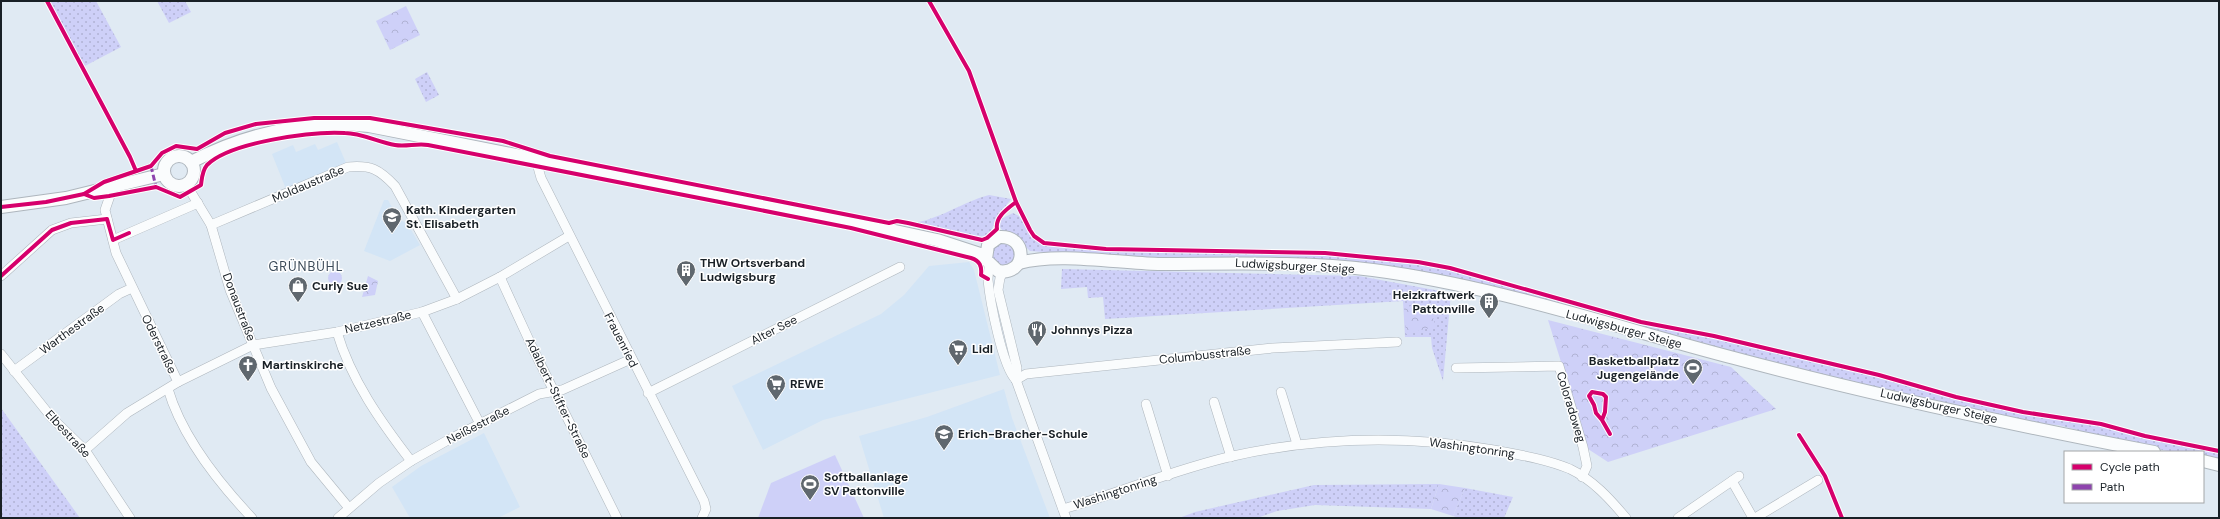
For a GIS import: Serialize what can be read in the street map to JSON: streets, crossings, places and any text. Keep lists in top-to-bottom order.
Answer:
{
  "streets": {
    "main road": ["Ludwigsburger Steige"],
    "street": [
      "Moldaustraße",
      "Donaustraße",
      "Netzestraße",
      "Warthestraße",
      "Alter See",
      "Frauenried",
      "Oderstraße",
      "Columbusstraße",
      "Adalbert-Stifter-Straße",
      "Coloradoweg",
      "Neißestraße",
      "Elbestraße",
      "Washingtonring"
    ]
  },
  "crossings": [
    ["Moldaustraße", "Donaustraße"],
    ["Moldaustraße", "Netzestraße"],
    ["Donaustraße", "Netzestraße"],
    ["Donaustraße", "Neißestraße"],
    ["Netzestraße", "Frauenried"],
    ["Netzestraße", "Oderstraße"],
    ["Netzestraße", "Adalbert-Stifter-Straße"],
    ["Warthestraße", "Oderstraße"],
    ["Warthestraße", "Elbestraße"],
    ["Alter See", "Frauenried"],
    ["Frauenried", "Neißestraße"],
    ["Adalbert-Stifter-Straße", "Neißestraße"],
    ["Coloradoweg", "Washingtonring"]
  ],
  "districts": ["GRÜNBÜHL"],
  "places": {
    "school or university": ["Kath. Kindergarten St. Elisabeth", "Erich-Bracher-Schule"],
    "building": ["THW Ortsverband Ludwigsburg", "Heizkraftwerk Pattonville"],
    "shop": ["Curly Sue"],
    "restaurant": ["Johnnys Pizza"],
    "supermarket": ["Lidl", "REWE"],
    "church": ["Martinskirche"],
    "sports": ["Basketballplatz Jugengelände", "Softballanlage SV Pattonville"]
  },
  "legend": ["Cycle path", "Path"]
}
